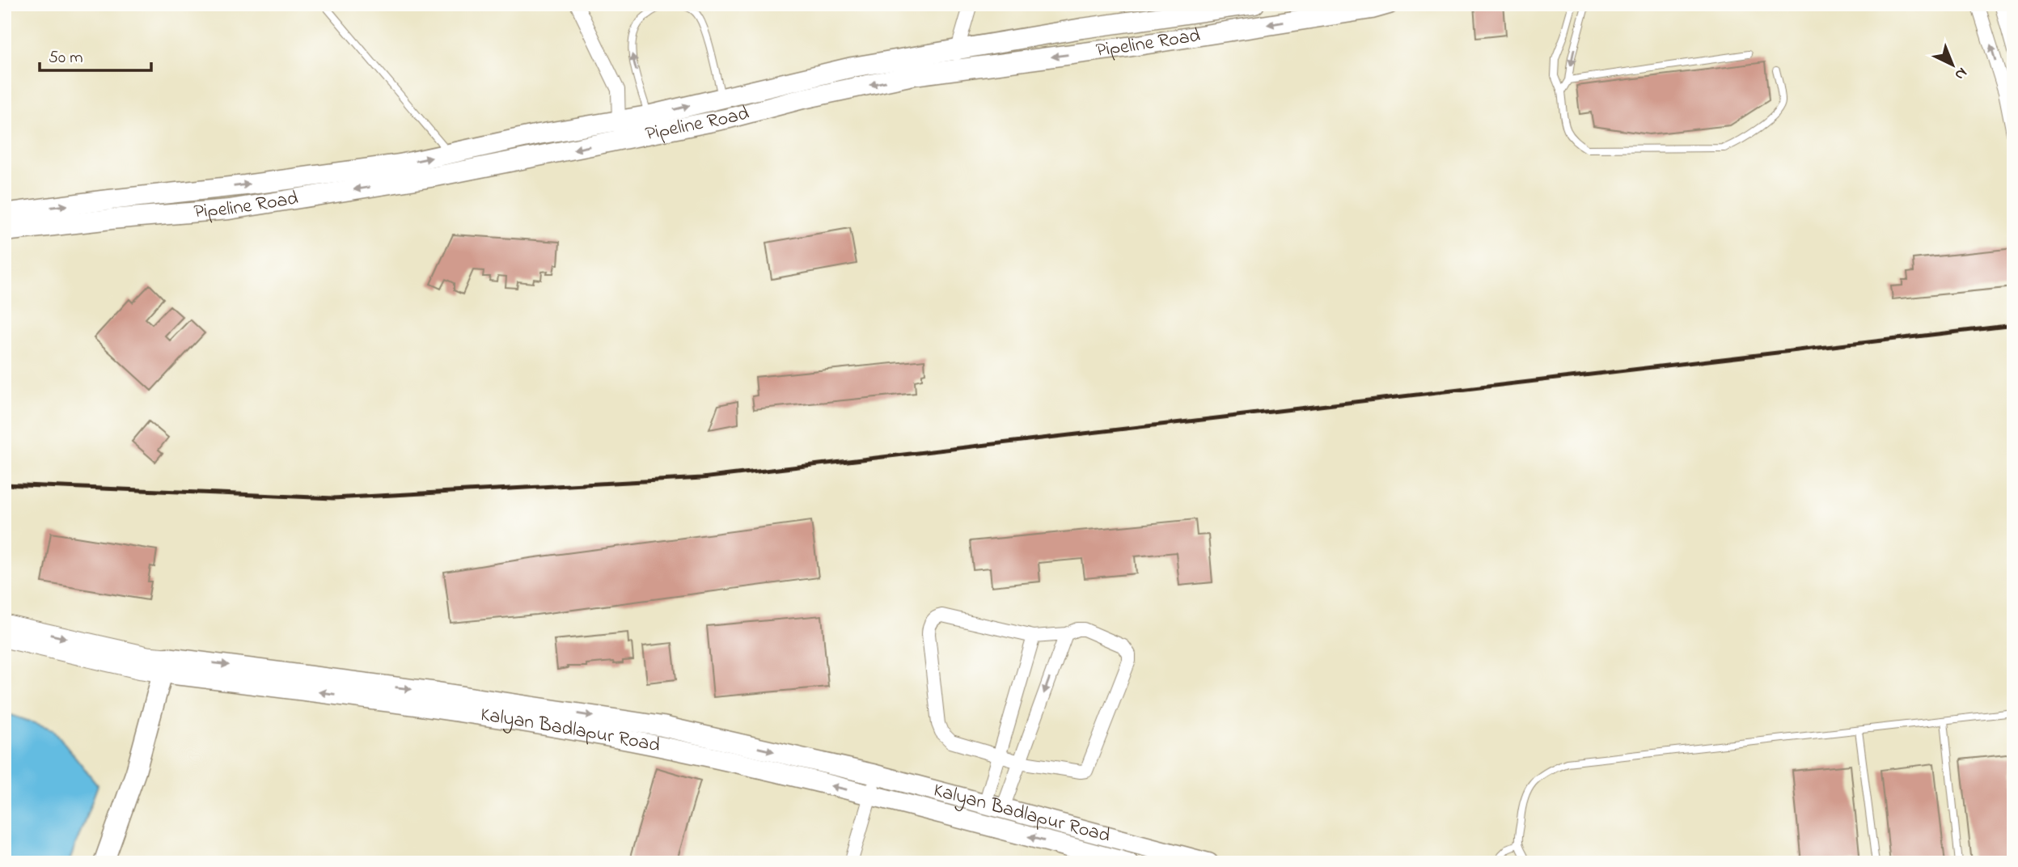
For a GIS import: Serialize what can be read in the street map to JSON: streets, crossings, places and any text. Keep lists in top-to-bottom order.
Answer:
{
  "streets": {
    "main road": ["Pipeline Road", "Kalyan Badlapur Road"]
  },
  "scale_bar": "50 m",
  "north": "bottom right"
}
